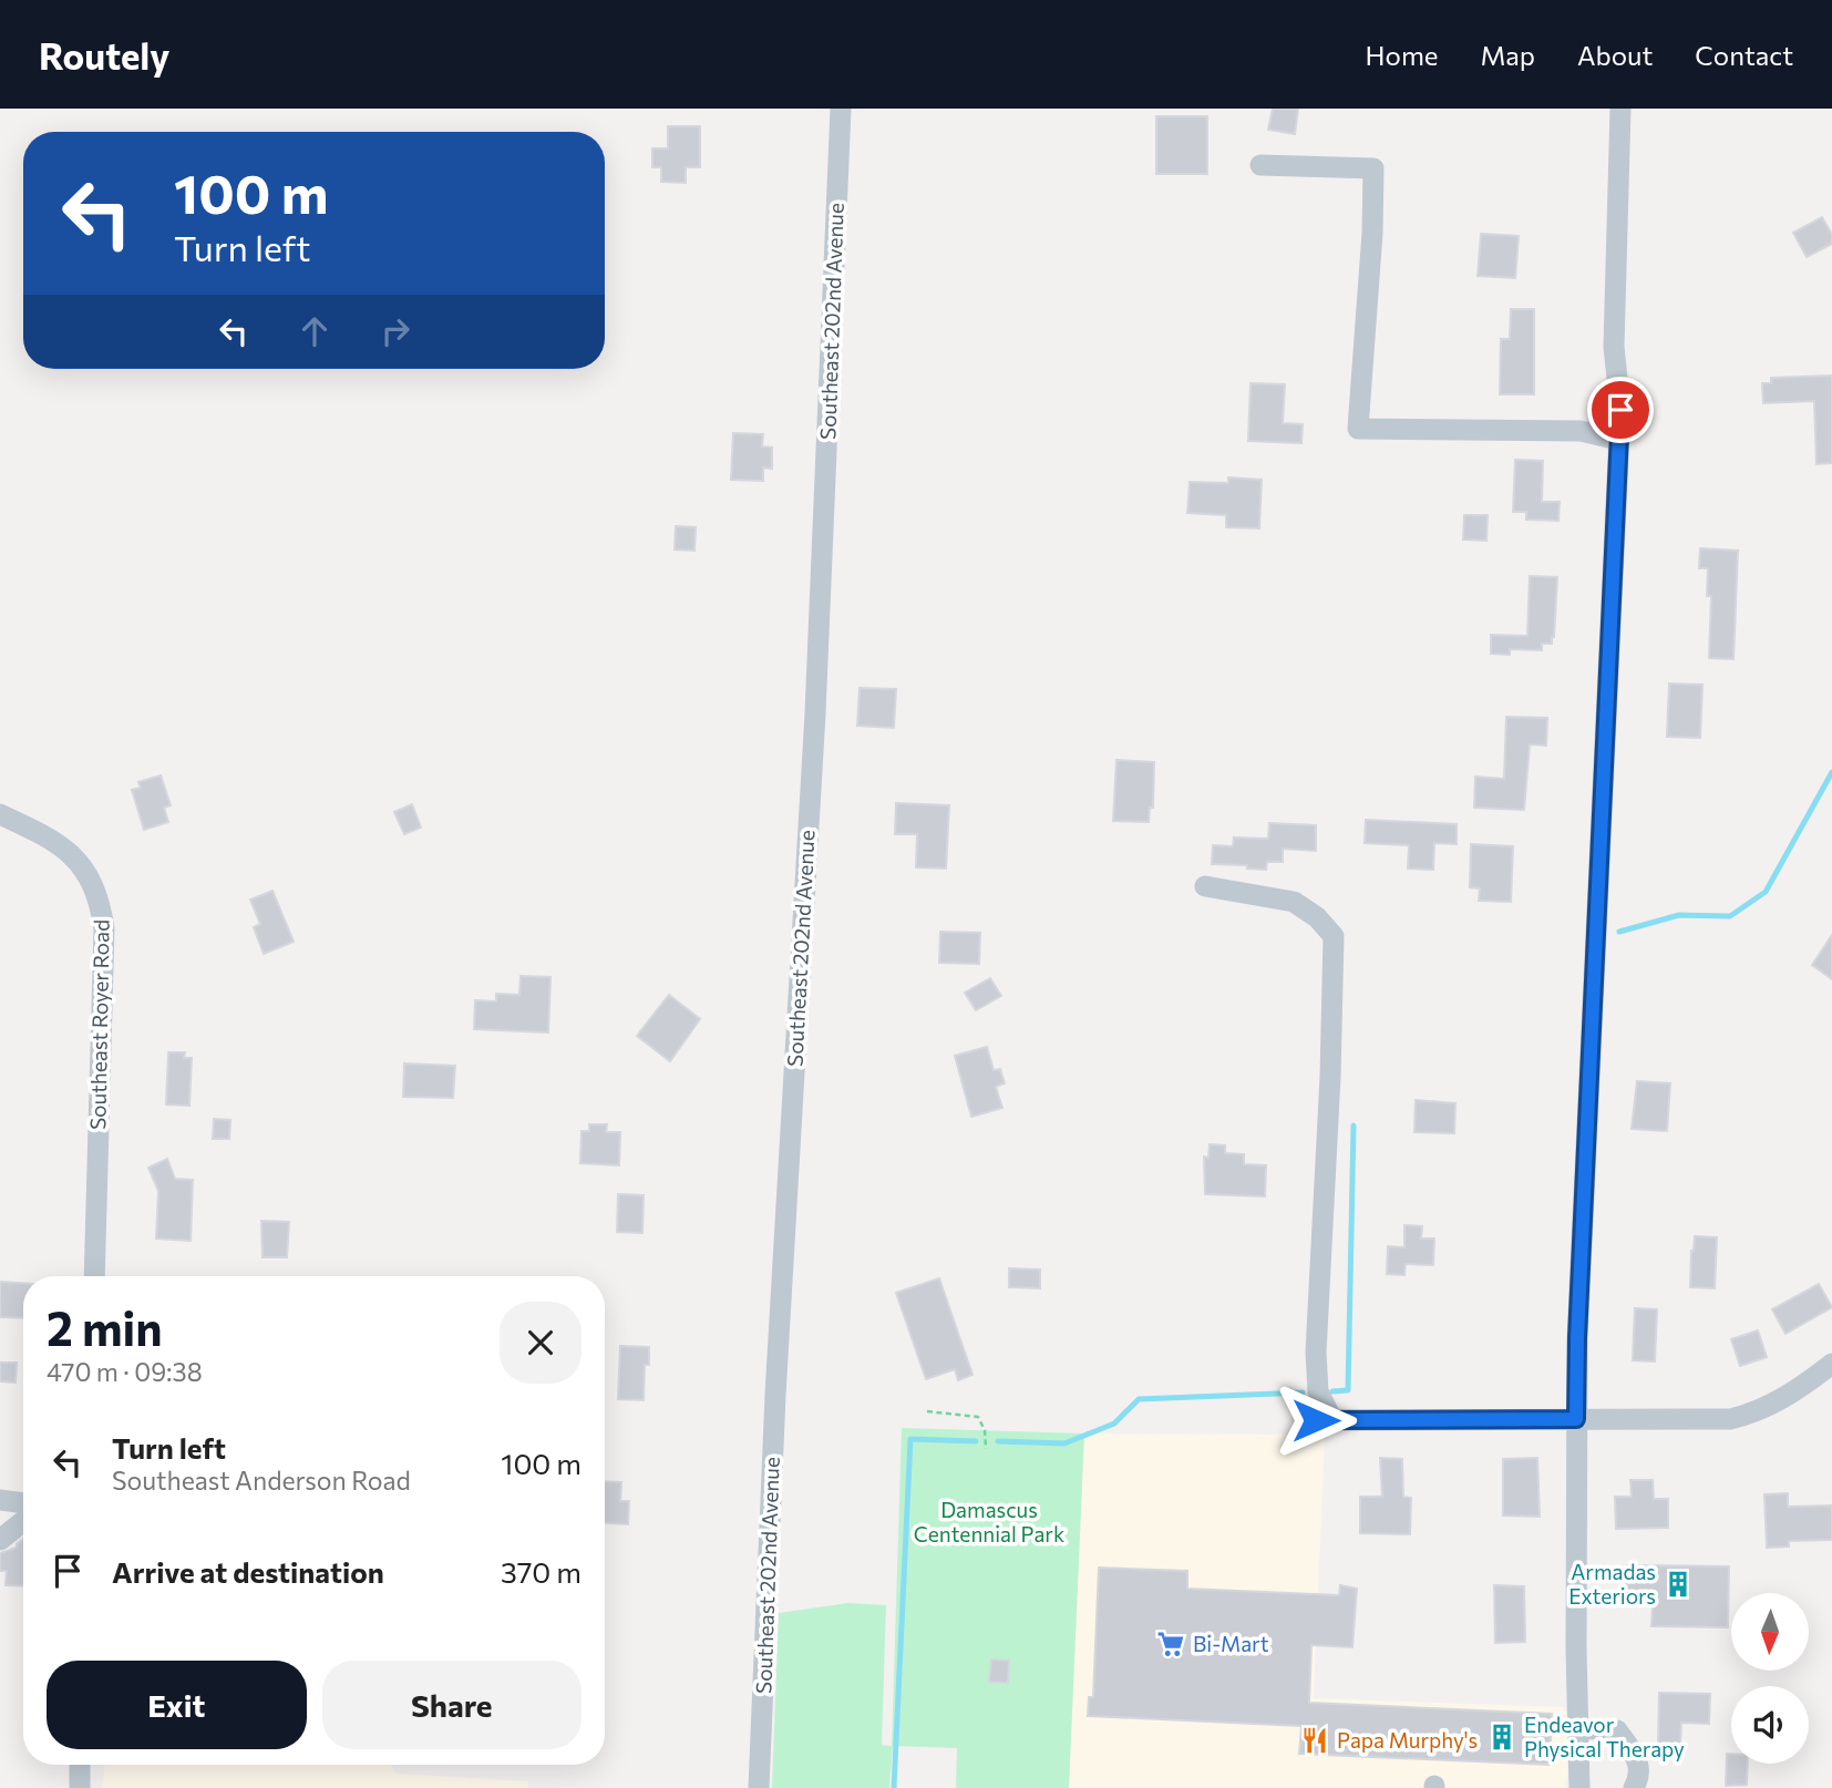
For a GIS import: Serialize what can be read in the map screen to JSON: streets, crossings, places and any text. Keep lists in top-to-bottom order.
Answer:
{
  "streets": {
    "street": ["Southeast 202nd Avenue", "Southeast Royer Road"]
  },
  "parks": ["Damascus Centennial Park"],
  "places": {
    "building": ["Armadas Exteriors", "Endeavor Physical Therapy"],
    "supermarket": ["Bi-Mart"],
    "restaurant": ["Papa Murphy's"]
  },
  "north": "bottom",
  "page": {
    "header": "Routely",
    "nav": [
      "Home",
      "Map",
      "About",
      "Contact"
    ],
    "turn": ["100 m", "Turn left"],
    "heading": ["2 min", "470 m · 09:38"],
    "list": [
      {
        "name": "Turn left",
        "note": "Southeast Anderson Road",
        "value": "100 m"
      },
      {
        "name": "Arrive at destination",
        "value": "370 m"
      }
    ],
    "buttons": ["Exit", "Share"]
  }
}
